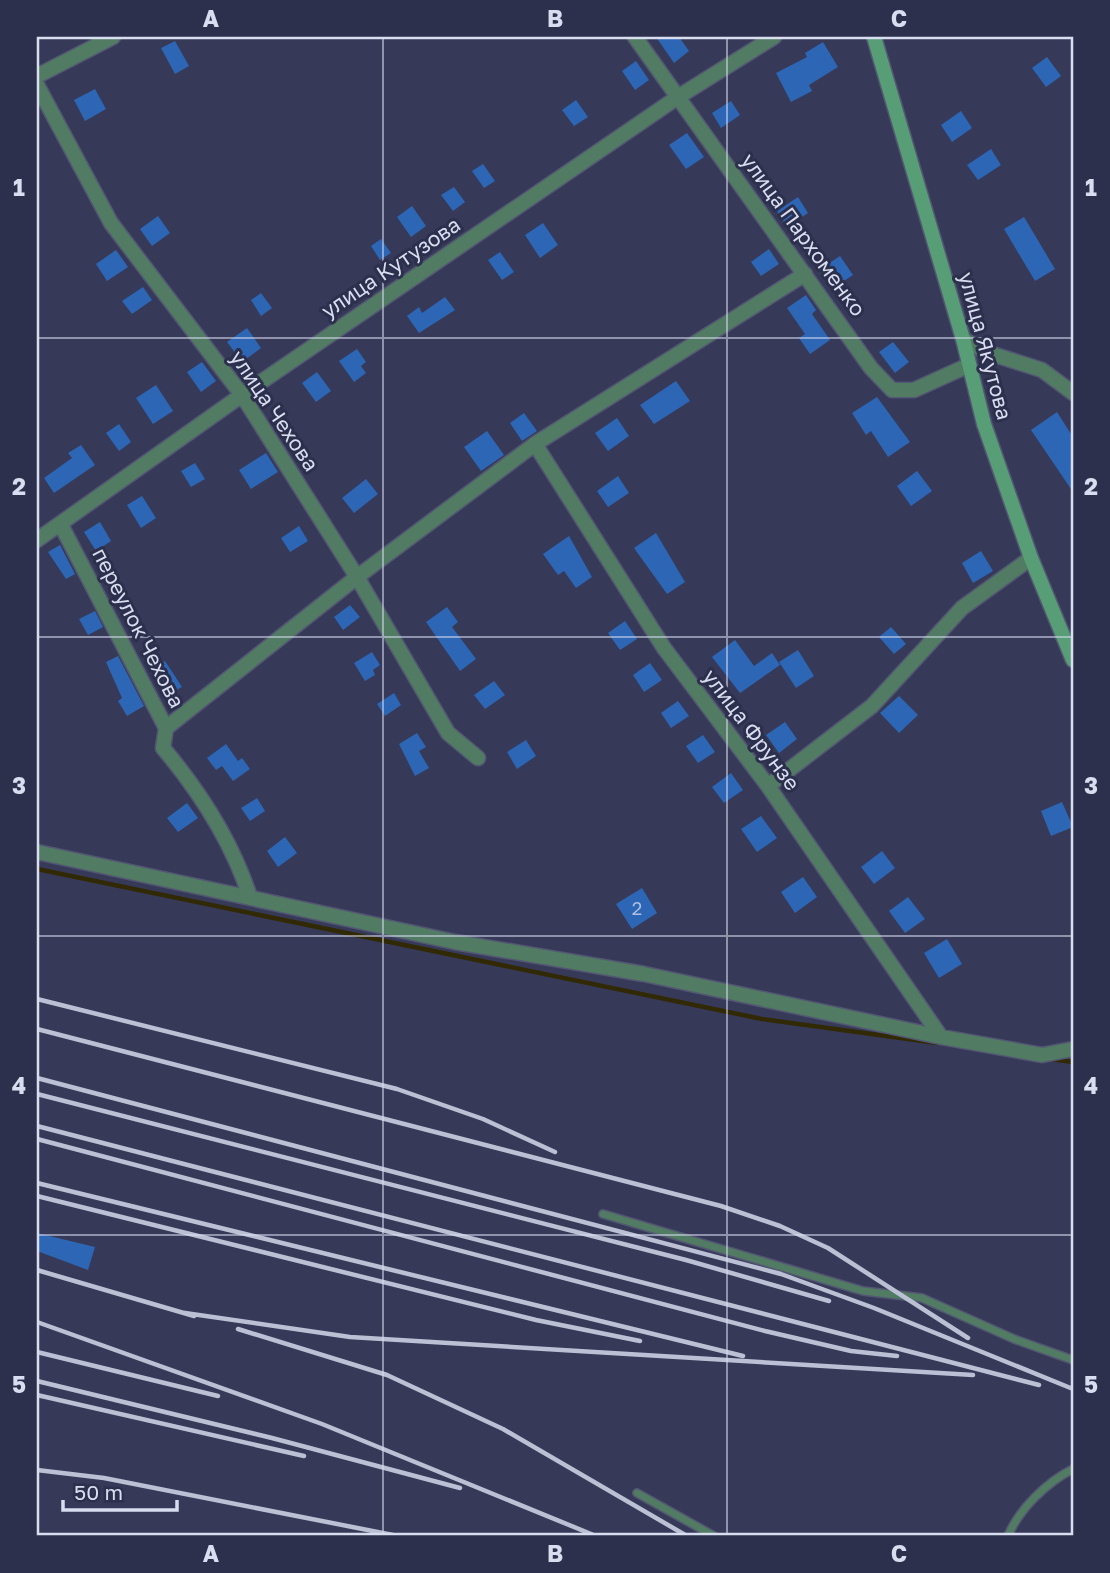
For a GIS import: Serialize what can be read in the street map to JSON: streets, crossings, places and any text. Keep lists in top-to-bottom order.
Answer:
{
  "streets": {
    "street": [
      "улица Пархоменко",
      "улица Кутузова",
      "улица Якутова",
      "улица Чехова",
      "переулок Чехова",
      "улица Фрунзе"
    ]
  },
  "crossings": [
    ["улица Пархоменко", "улица Кутузова"],
    ["улица Пархоменко", "улица Якутова"],
    ["улица Кутузова", "улица Чехова"],
    ["улица Кутузова", "переулок Чехова"]
  ],
  "house_numbers": ["2"],
  "scale_bar": "50 m",
  "grid": {
    "columns": ["A", "B", "C"],
    "rows": [
      "1",
      "2",
      "3",
      "4",
      "5"
    ]
  }
}
